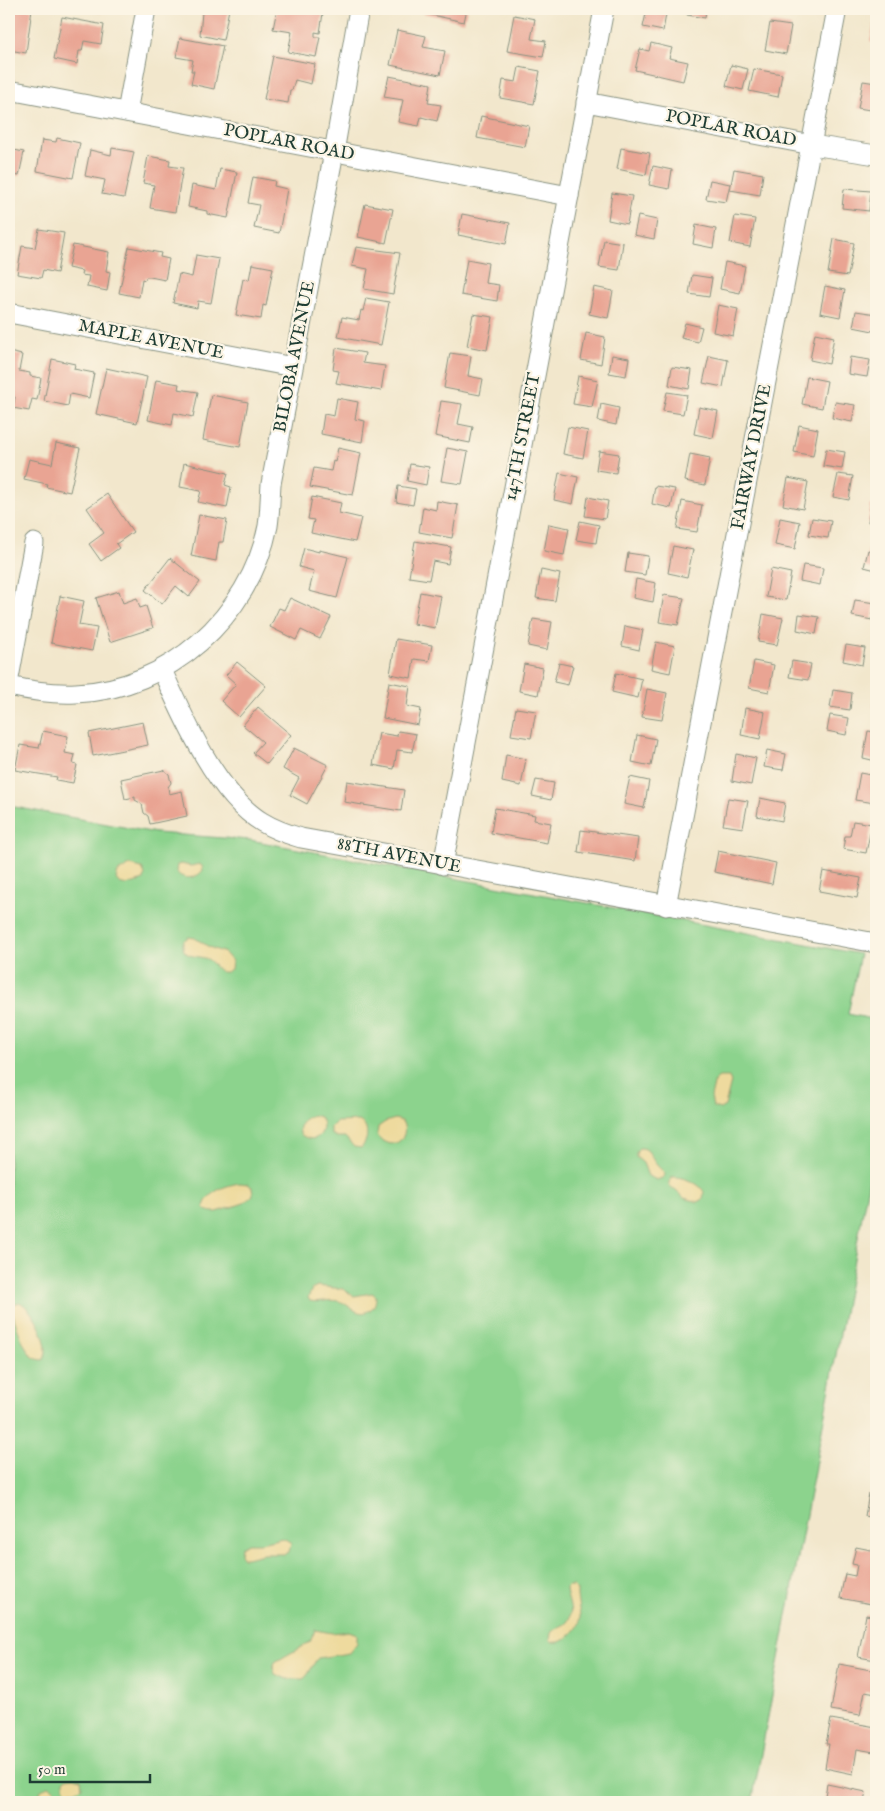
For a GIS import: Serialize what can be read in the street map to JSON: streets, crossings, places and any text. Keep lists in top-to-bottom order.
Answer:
{
  "streets": {
    "street": [
      "POPLAR ROAD",
      "MAPLE AVENUE",
      "BILOBA AVENUE",
      "147TH STREET",
      "FAIRWAY DRIVE",
      "88TH AVENUE"
    ]
  },
  "crossings": [
    ["POPLAR ROAD", "BILOBA AVENUE"],
    ["POPLAR ROAD", "147TH STREET"],
    ["POPLAR ROAD", "FAIRWAY DRIVE"],
    ["MAPLE AVENUE", "BILOBA AVENUE"],
    ["BILOBA AVENUE", "88TH AVENUE"],
    ["147TH STREET", "88TH AVENUE"],
    ["FAIRWAY DRIVE", "88TH AVENUE"]
  ],
  "scale_bar": "50 m"
}
